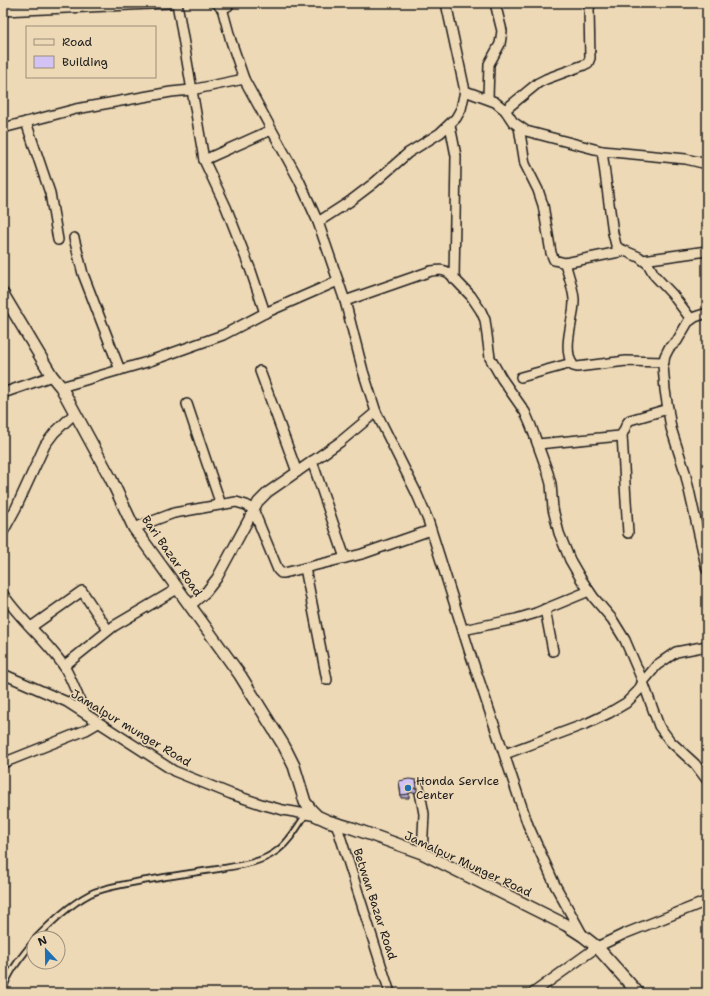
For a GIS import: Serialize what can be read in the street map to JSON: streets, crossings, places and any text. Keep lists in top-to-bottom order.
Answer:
{
  "streets": {
    "street": [
      "Bari Bazar Road",
      "Jamalpur munger Road",
      "Jamalpur Munger Road",
      "Betwan Bazar Road"
    ]
  },
  "crossings": [
    ["Bari Bazar Road", "Jamalpur munger Road"],
    ["Bari Bazar Road", "Jamalpur Munger Road"],
    ["Jamalpur munger Road", "Jamalpur Munger Road"],
    ["Jamalpur Munger Road", "Betwan Bazar Road"]
  ],
  "places": ["Honda Service Center"],
  "legend": ["Road", "Building"],
  "north": "top"
}
